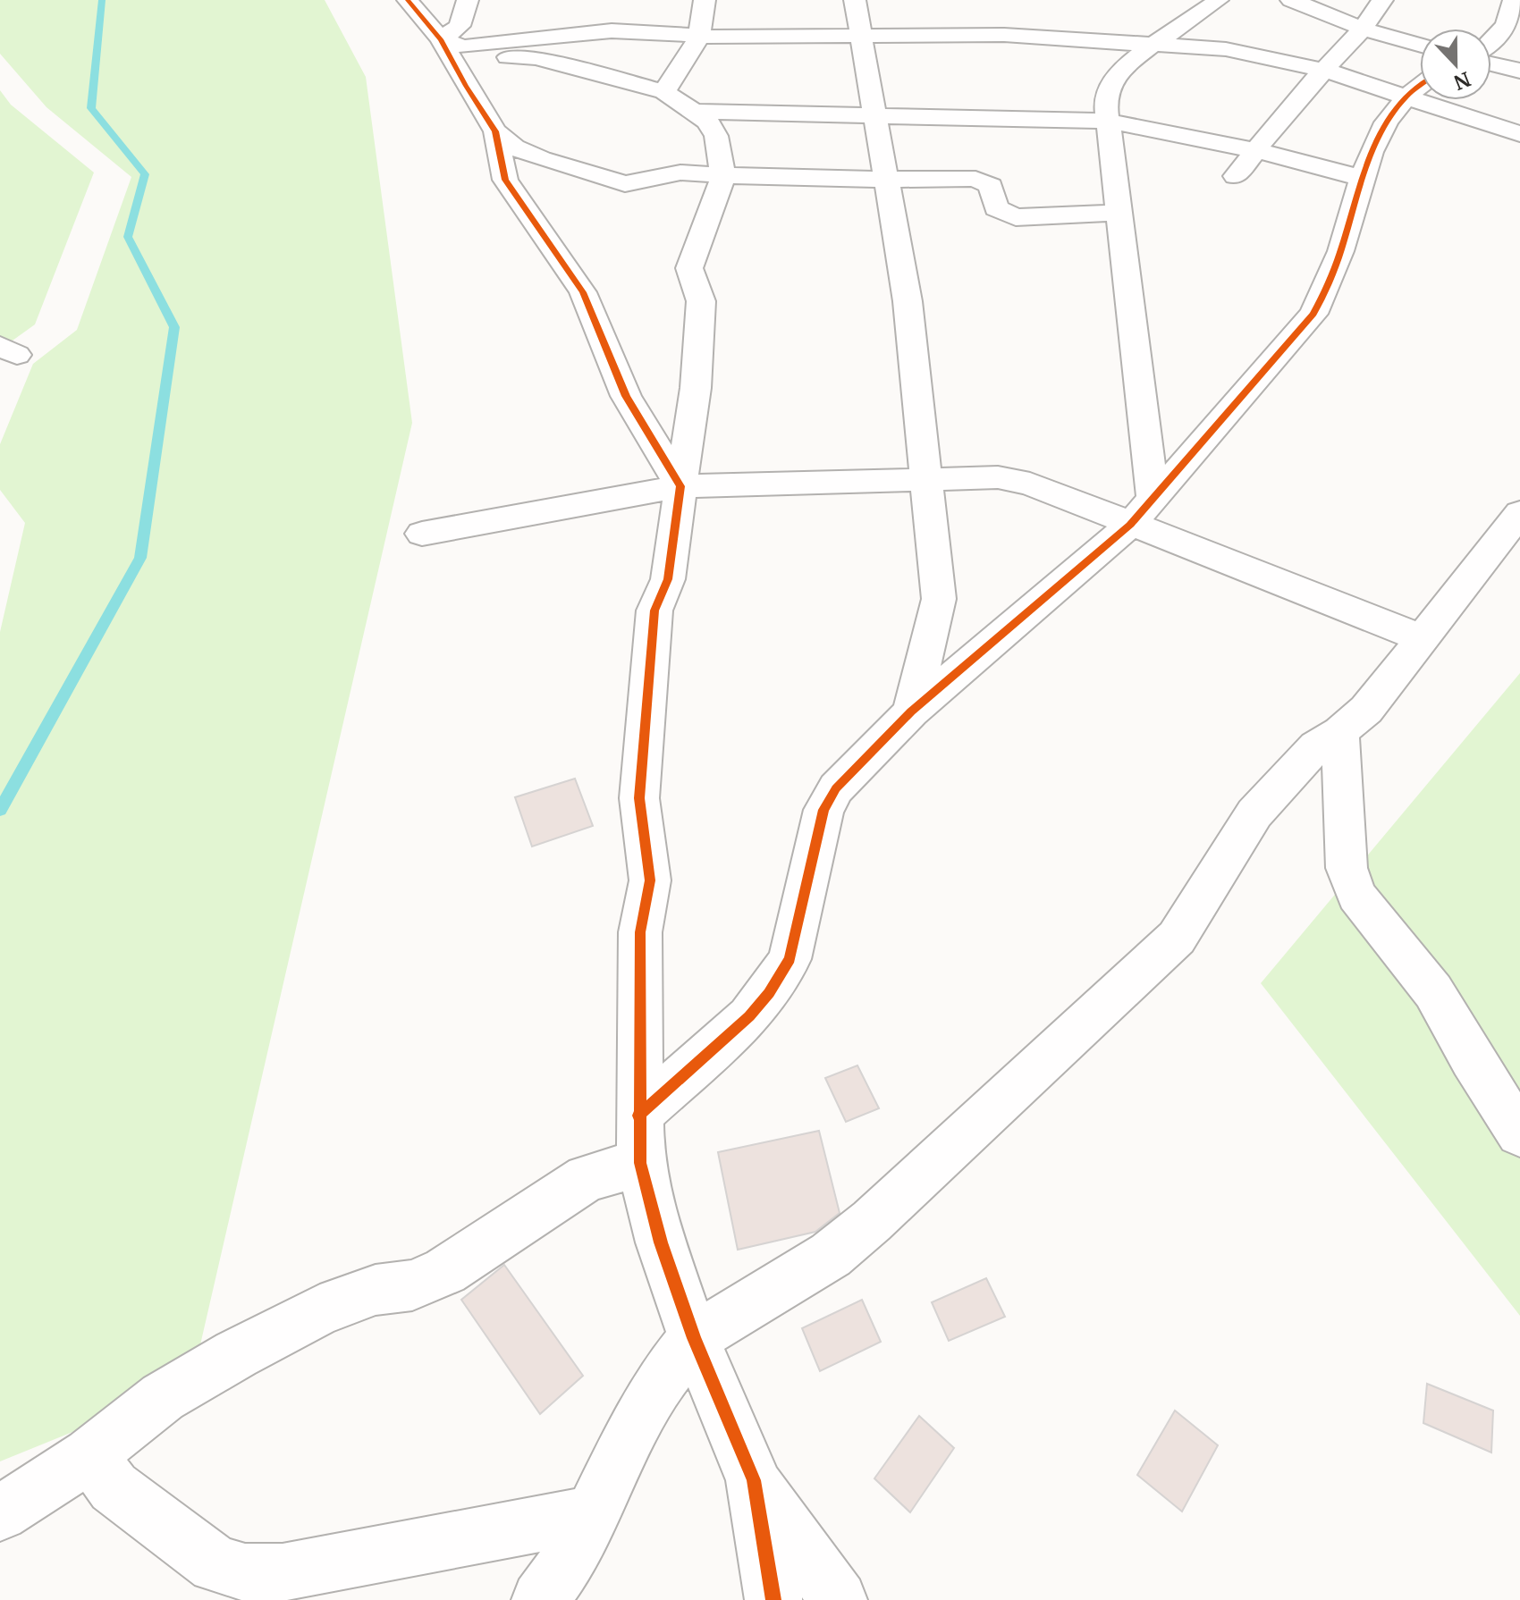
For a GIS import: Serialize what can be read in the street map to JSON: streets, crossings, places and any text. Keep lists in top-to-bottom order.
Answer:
{
  "north": "bottom"
}
